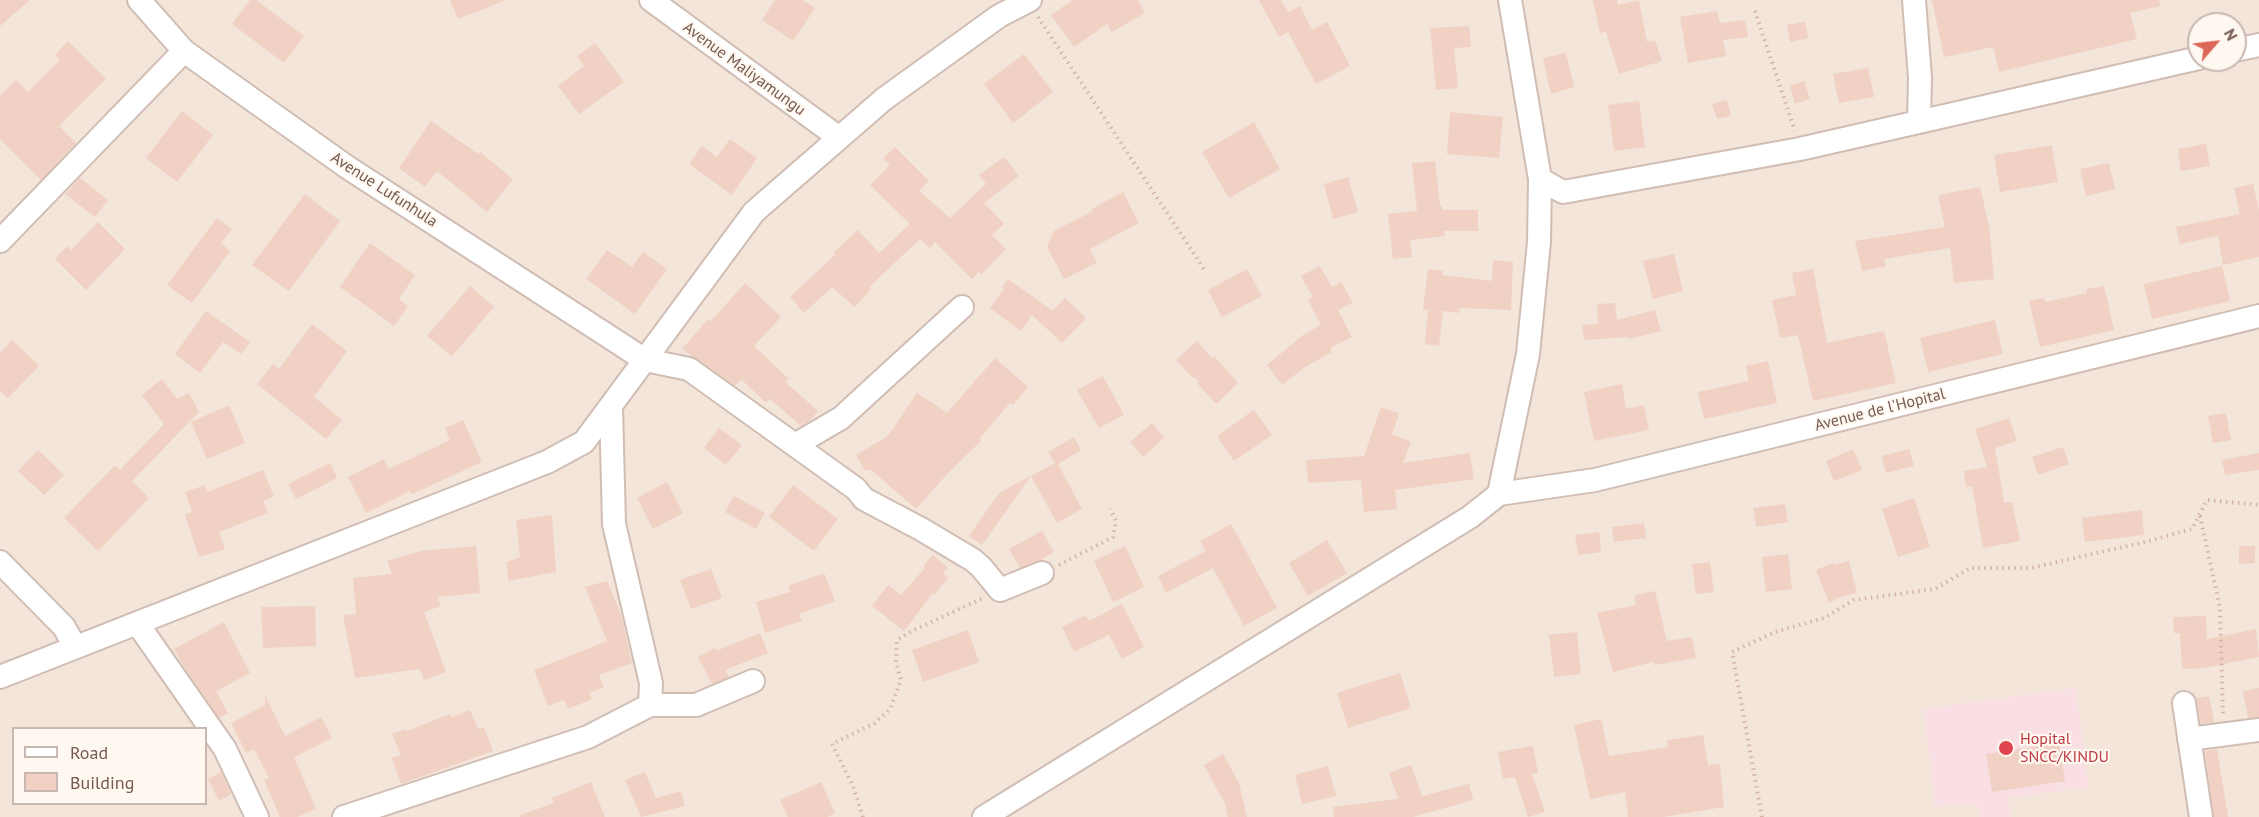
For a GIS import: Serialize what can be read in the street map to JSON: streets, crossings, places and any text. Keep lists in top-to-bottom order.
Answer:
{
  "streets": {
    "street": ["Avenue Maliyamungu", "Avenue Lufunhula", "Avenue de l'Hopital"]
  },
  "places": ["Hopital SNCC/KINDU"],
  "legend": ["Road", "Building"],
  "north": "top right"
}
